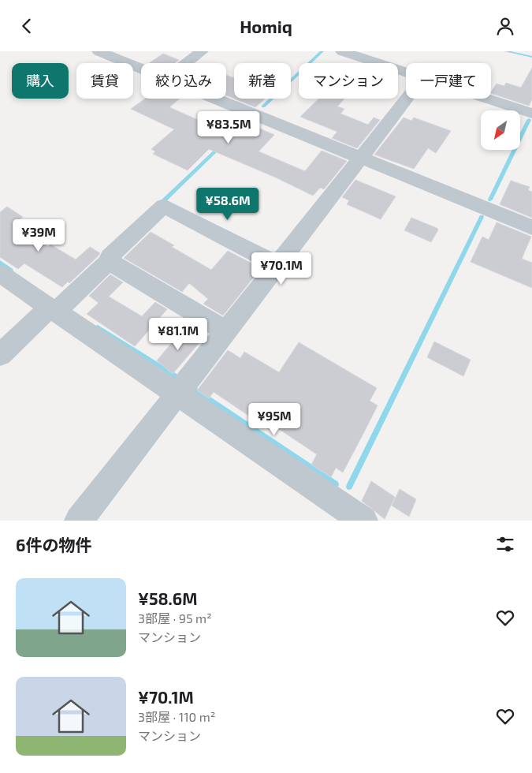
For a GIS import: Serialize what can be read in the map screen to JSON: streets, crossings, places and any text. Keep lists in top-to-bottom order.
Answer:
{
  "north": "bottom left",
  "page": {
    "header": "Homiq",
    "chip": [
      "購入",
      "賃貸",
      "絞り込み",
      "新着",
      "マンション",
      "一戸建て"
    ],
    "price": [
      "¥83.5M",
      "¥58.6M",
      "¥39M",
      "¥70.1M",
      "¥81.1M",
      "¥95M"
    ],
    "heading": "6件の物件",
    "list": [
      {
        "name": "¥58.6M",
        "note": "3部屋 · 95 m² · マンション"
      },
      {
        "name": "¥70.1M",
        "note": "3部屋 · 110 m² · マンション"
      }
    ]
  }
}
